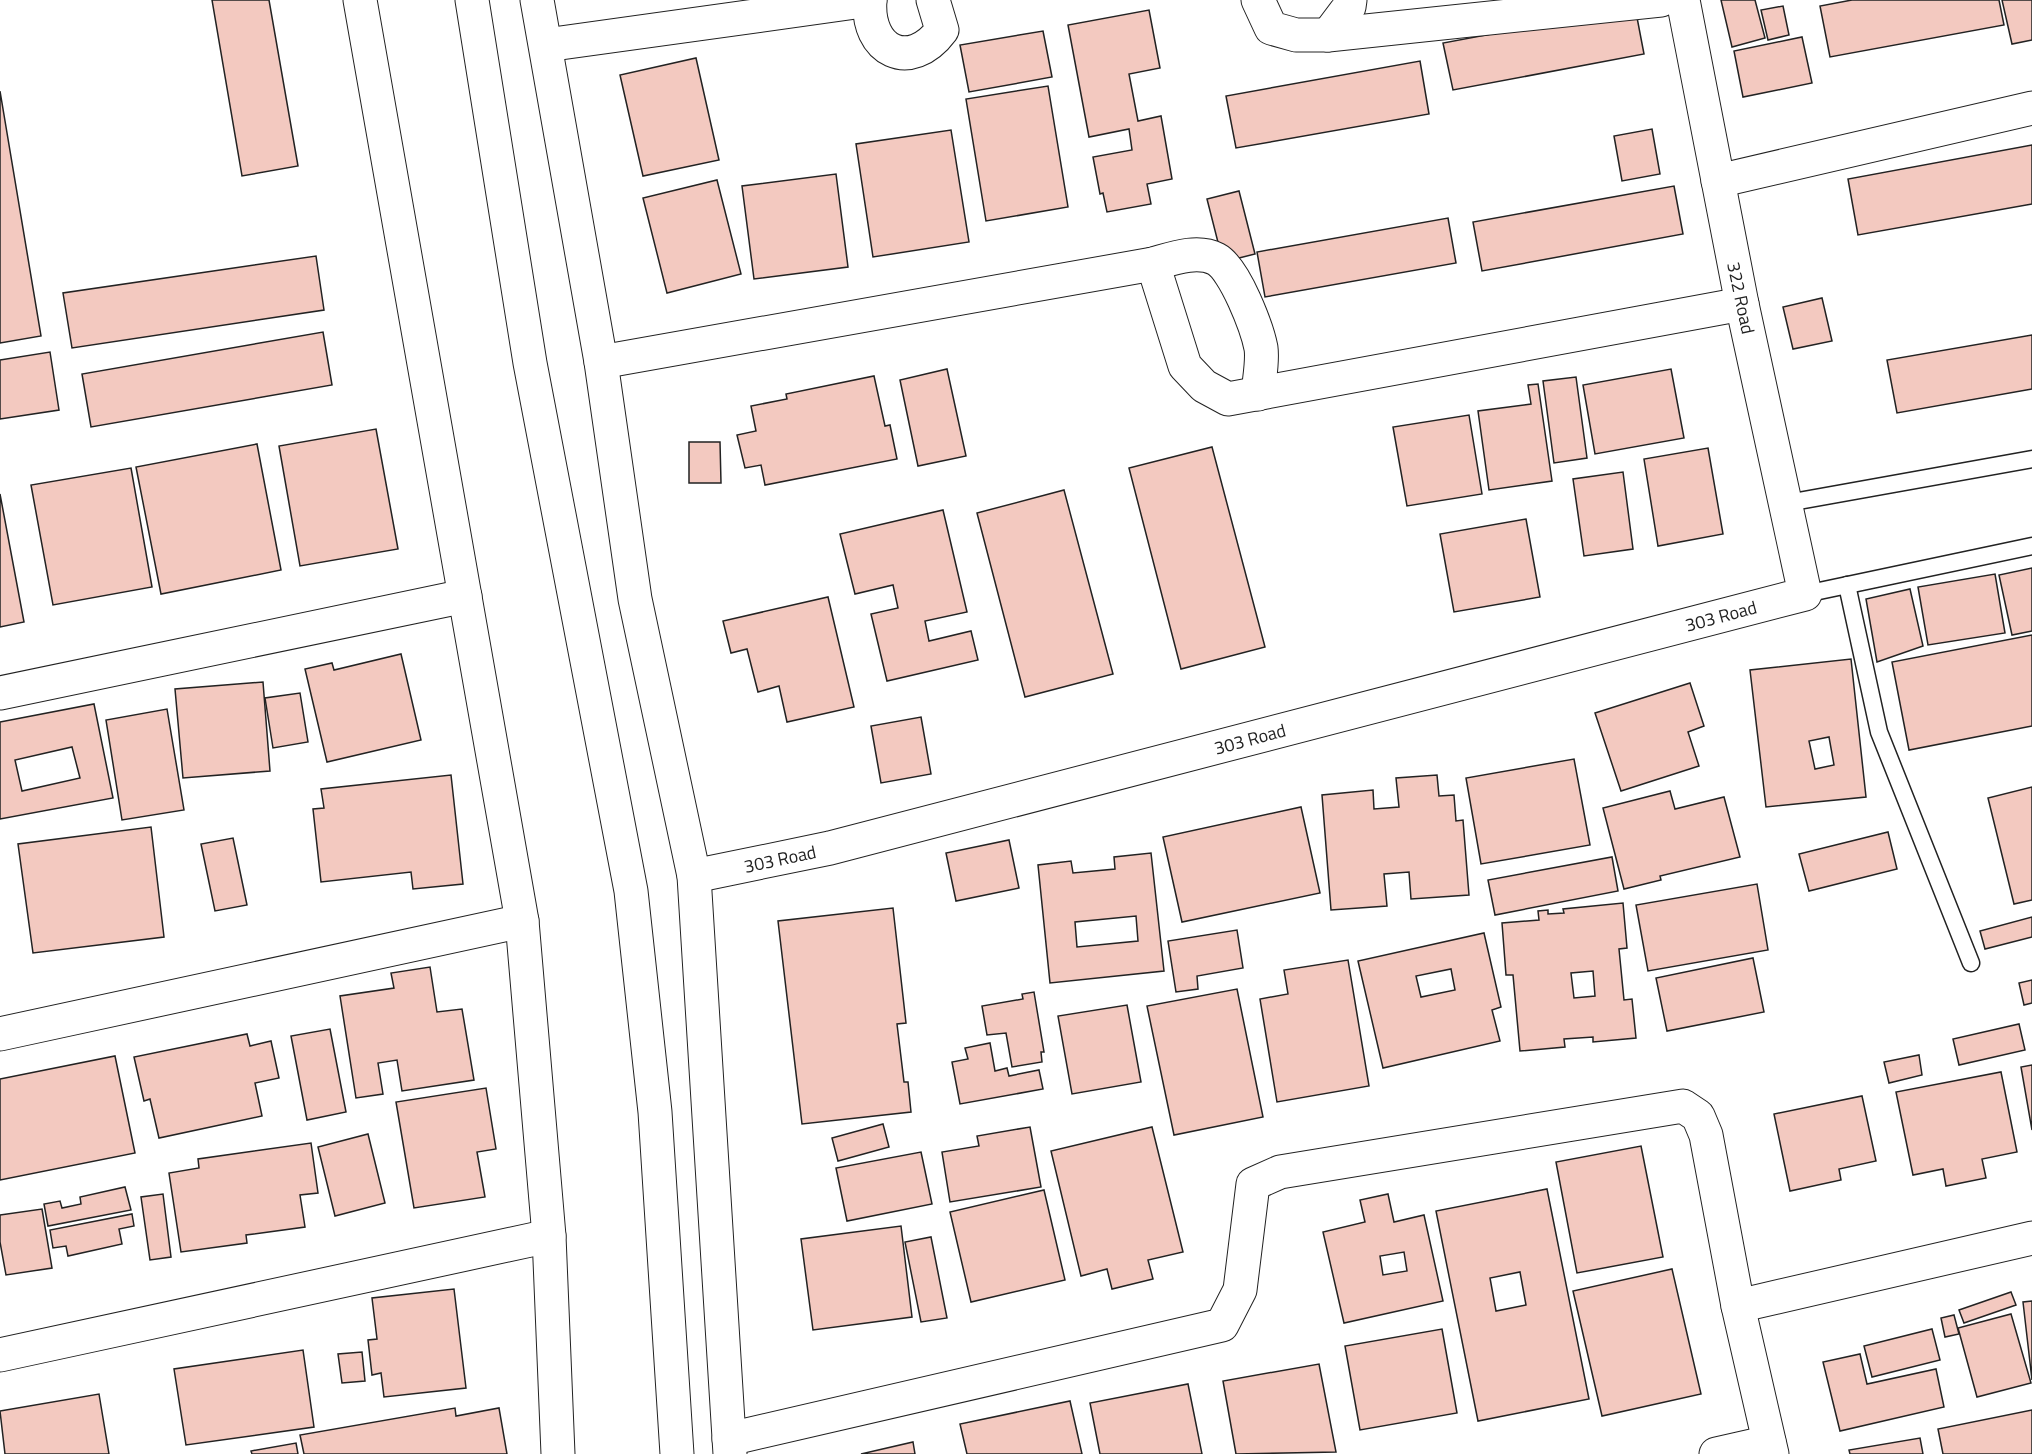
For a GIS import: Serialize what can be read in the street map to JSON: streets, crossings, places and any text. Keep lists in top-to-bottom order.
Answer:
{
  "streets": {
    "street": ["322 Road", "303 Road"]
  },
  "crossings": [
    ["322 Road", "303 Road"]
  ]
}
